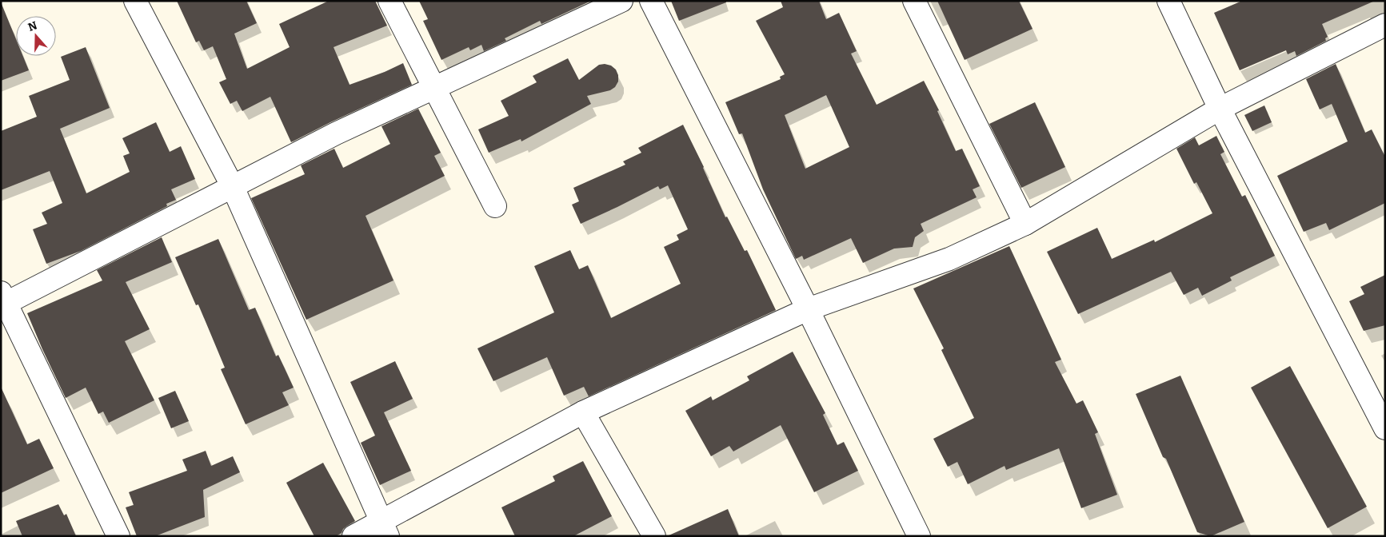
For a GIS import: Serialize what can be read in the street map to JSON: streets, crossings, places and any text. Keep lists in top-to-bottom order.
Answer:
{
  "north": "top"
}
